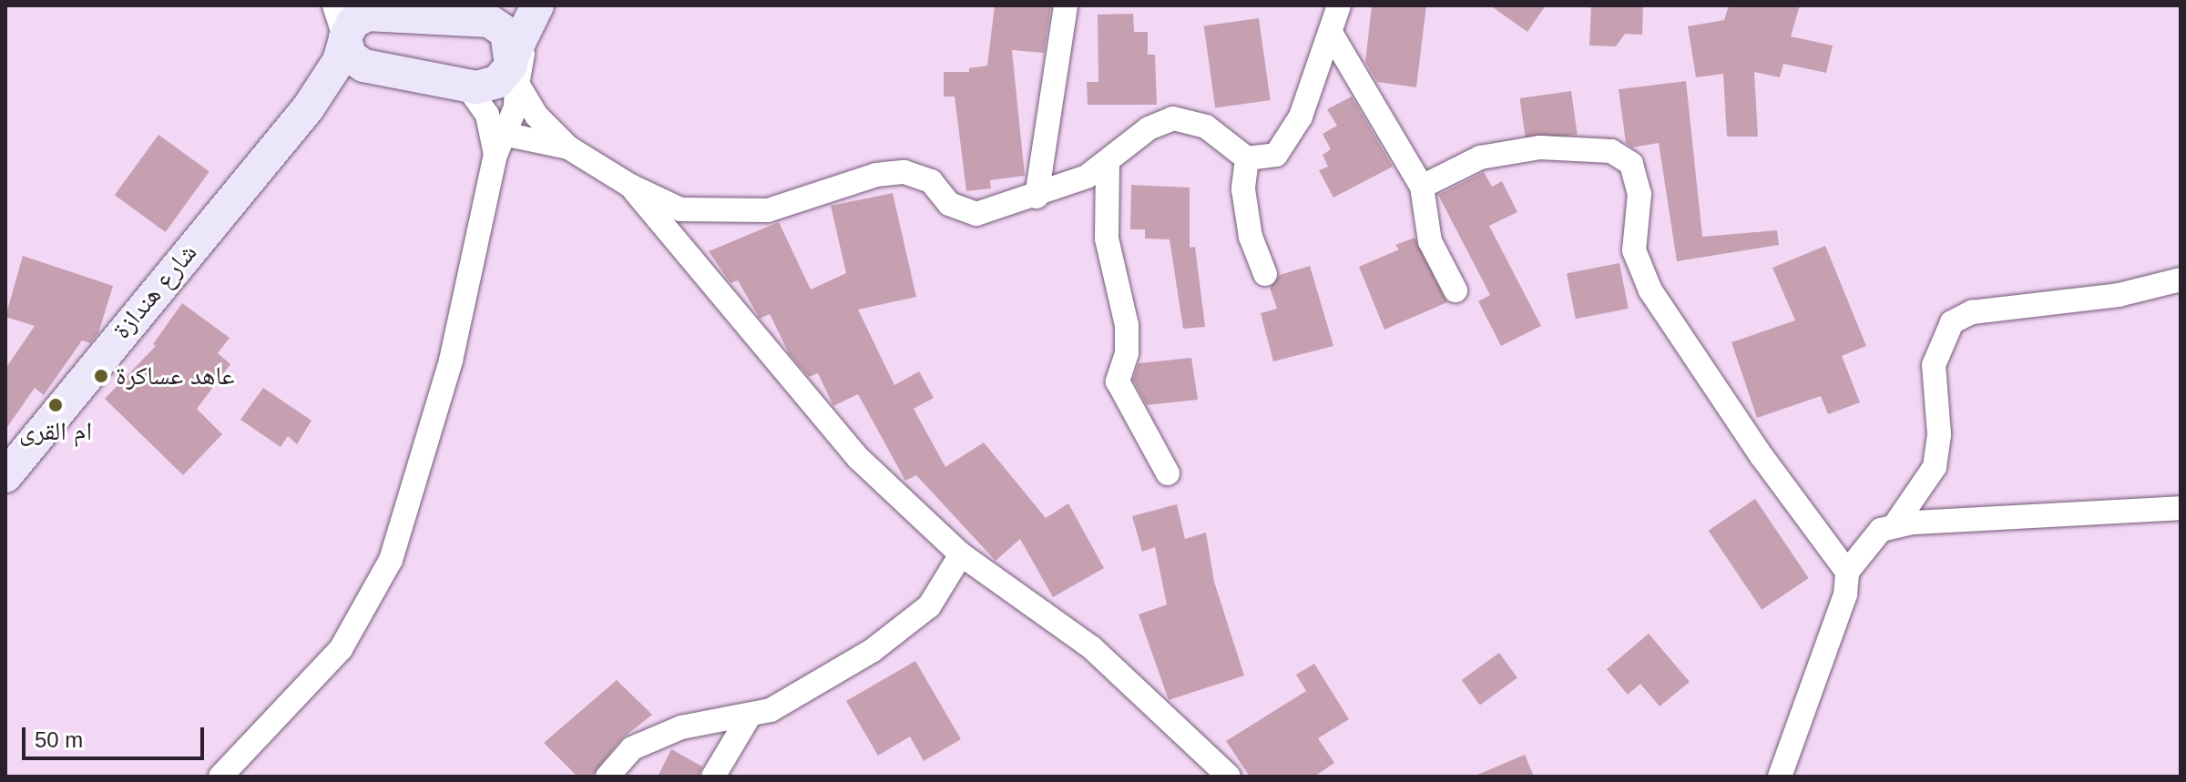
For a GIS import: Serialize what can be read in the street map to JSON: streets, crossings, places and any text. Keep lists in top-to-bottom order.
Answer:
{
  "streets": {
    "street": ["شارع هندازة"]
  },
  "places": ["عاهد عساكرة", "ام القرى"],
  "scale_bar": "50 m"
}
